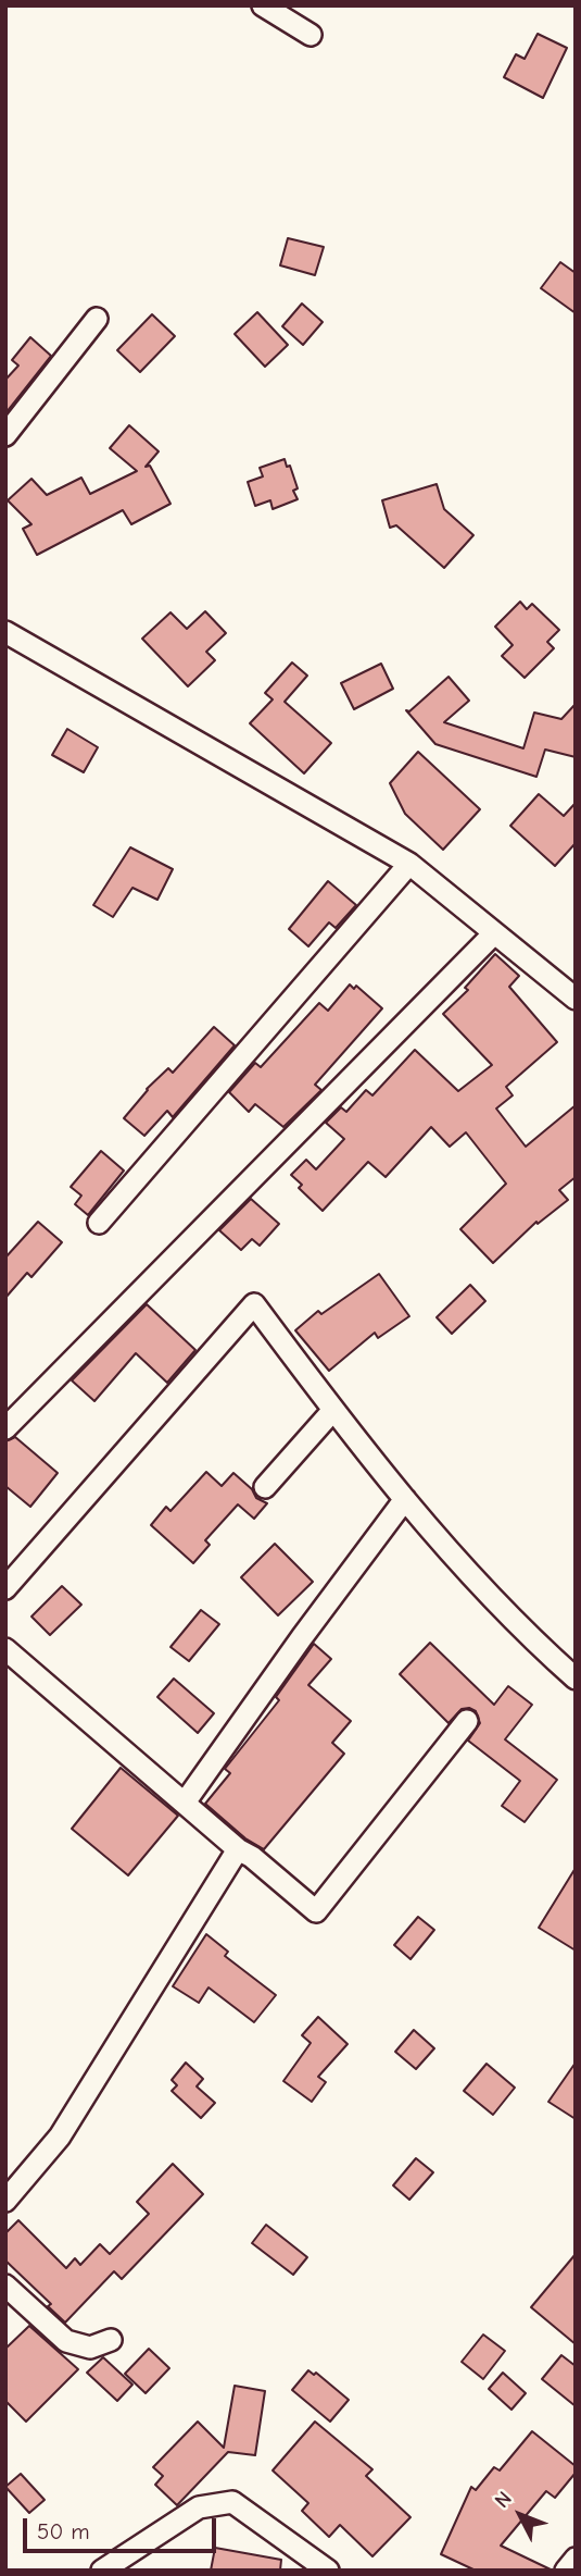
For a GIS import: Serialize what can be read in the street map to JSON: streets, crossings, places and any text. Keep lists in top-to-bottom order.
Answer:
{
  "scale_bar": "50 m",
  "north": "top left"
}
